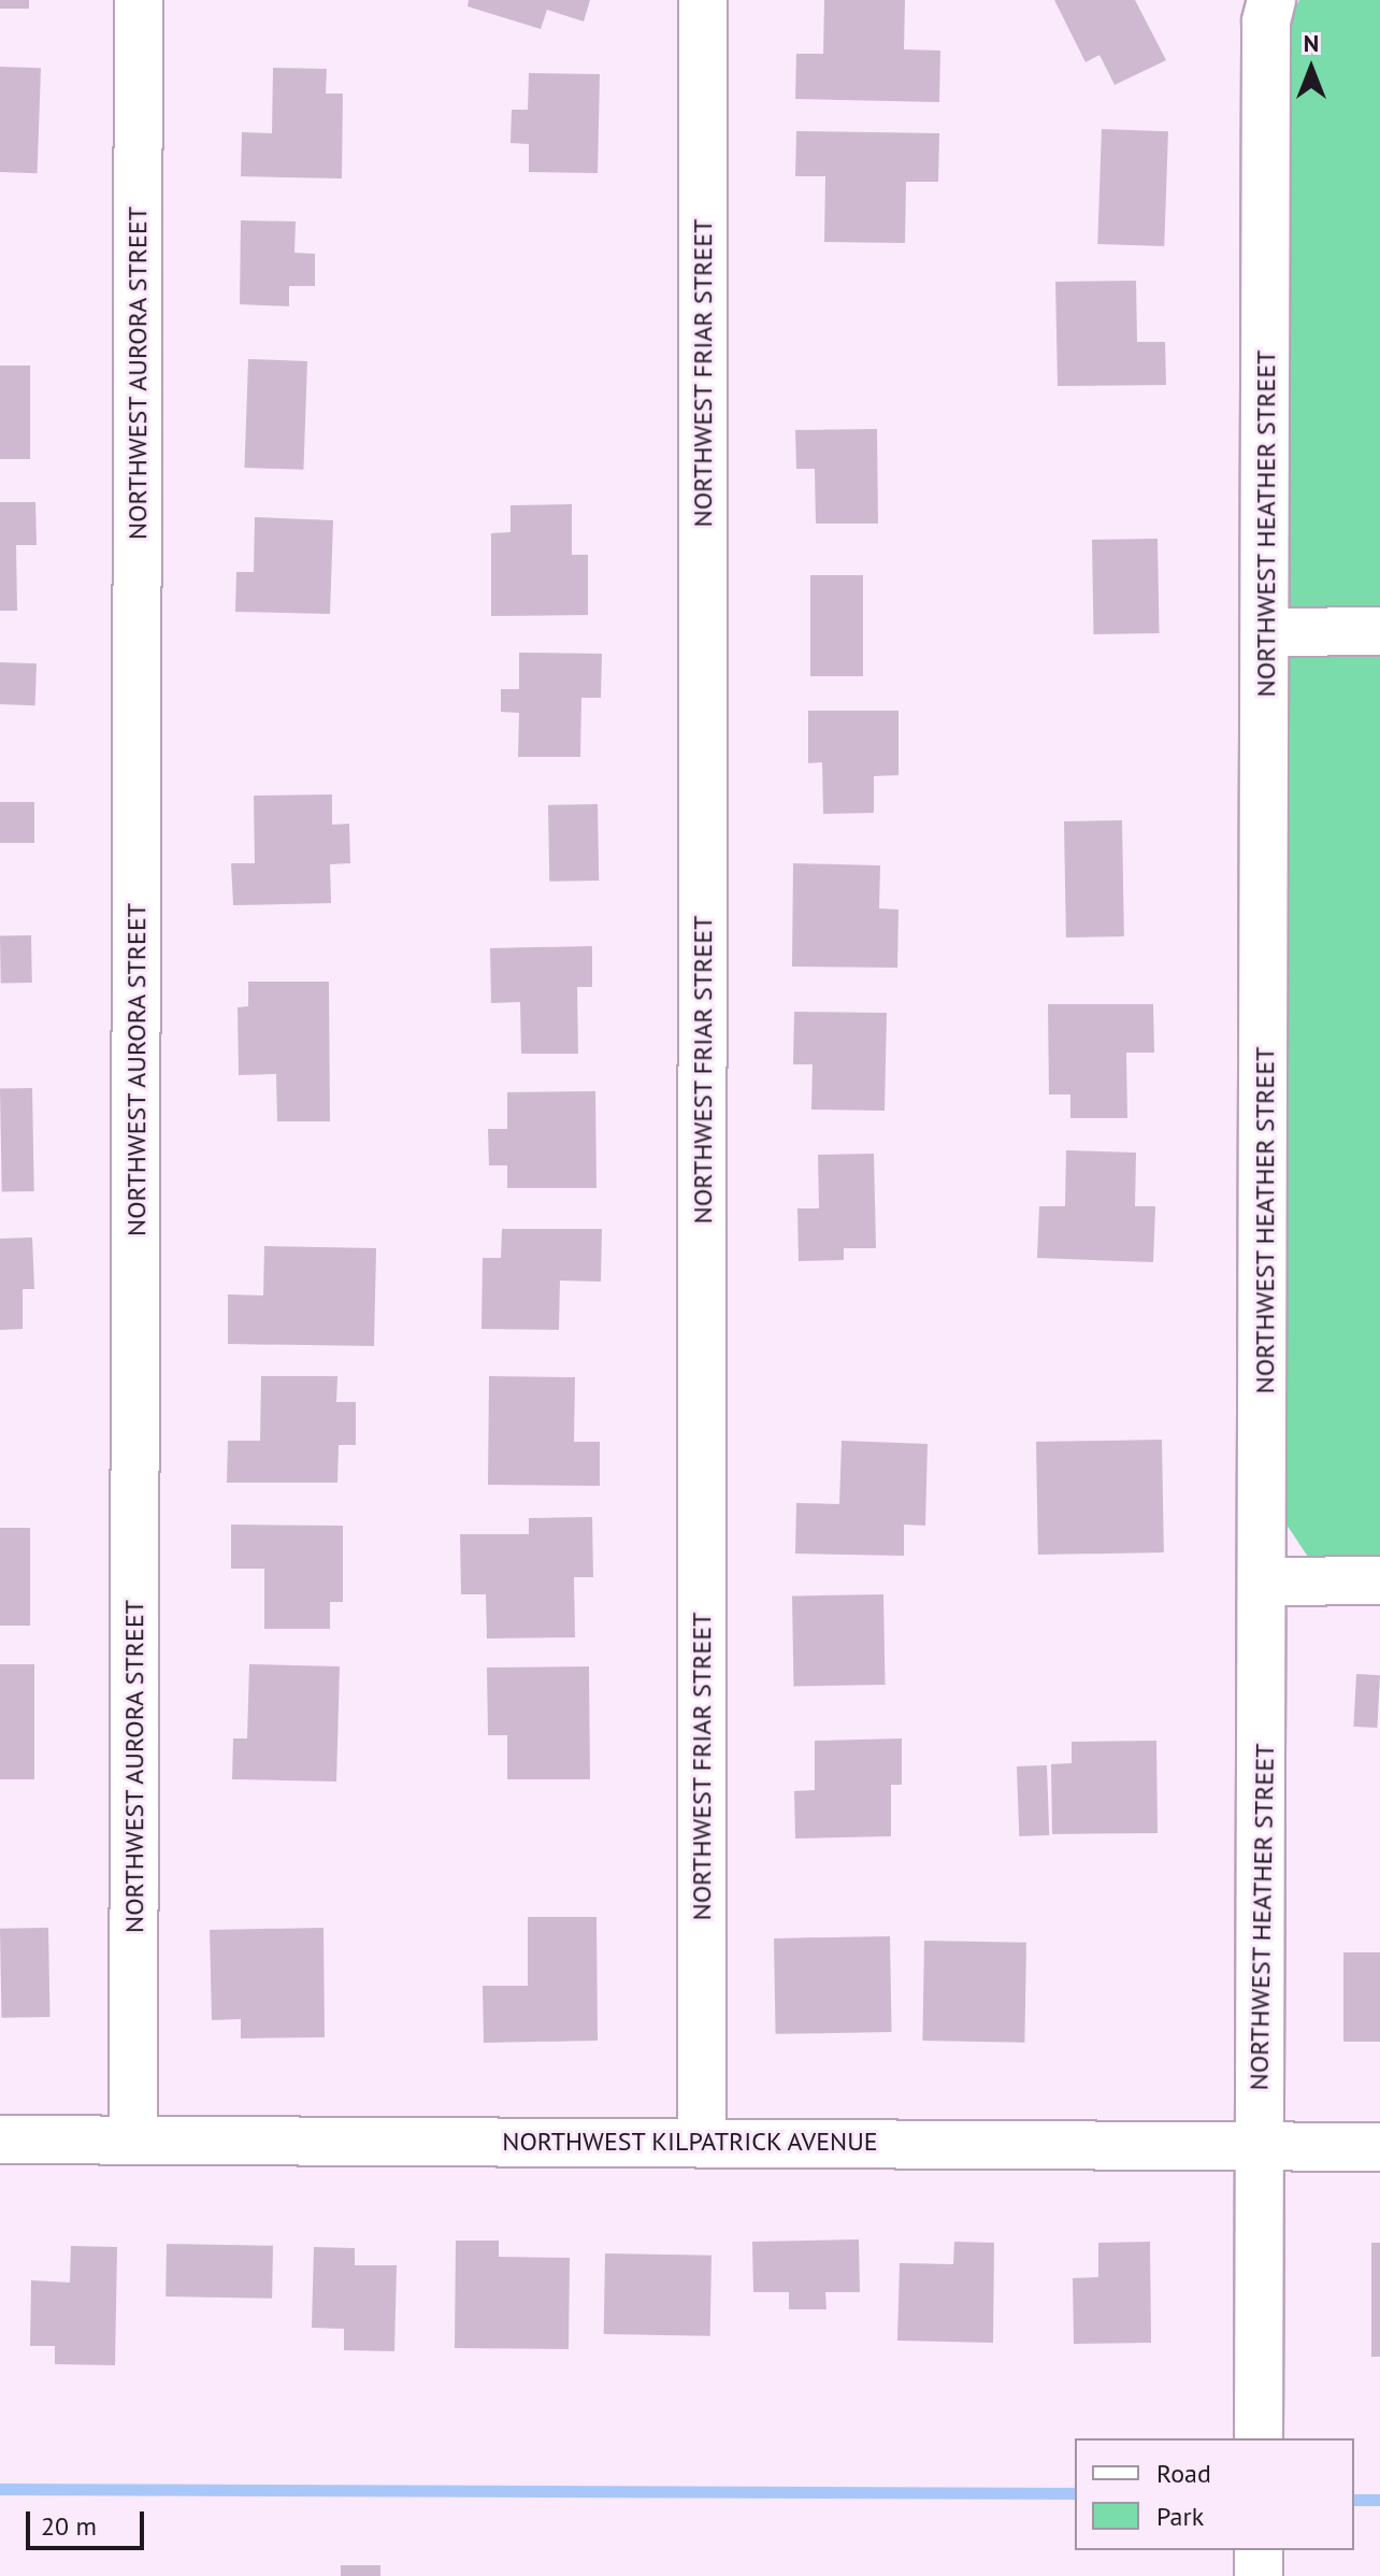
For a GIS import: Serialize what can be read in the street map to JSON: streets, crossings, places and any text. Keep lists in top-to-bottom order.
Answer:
{
  "streets": {
    "street": [
      "NORTHWEST AURORA STREET",
      "NORTHWEST FRIAR STREET",
      "NORTHWEST HEATHER STREET",
      "NORTHWEST KILPATRICK AVENUE"
    ]
  },
  "crossings": [
    ["NORTHWEST AURORA STREET", "NORTHWEST KILPATRICK AVENUE"],
    ["NORTHWEST FRIAR STREET", "NORTHWEST KILPATRICK AVENUE"],
    ["NORTHWEST HEATHER STREET", "NORTHWEST KILPATRICK AVENUE"]
  ],
  "legend": ["Road", "Park"],
  "scale_bar": "20 m",
  "north": "top"
}
